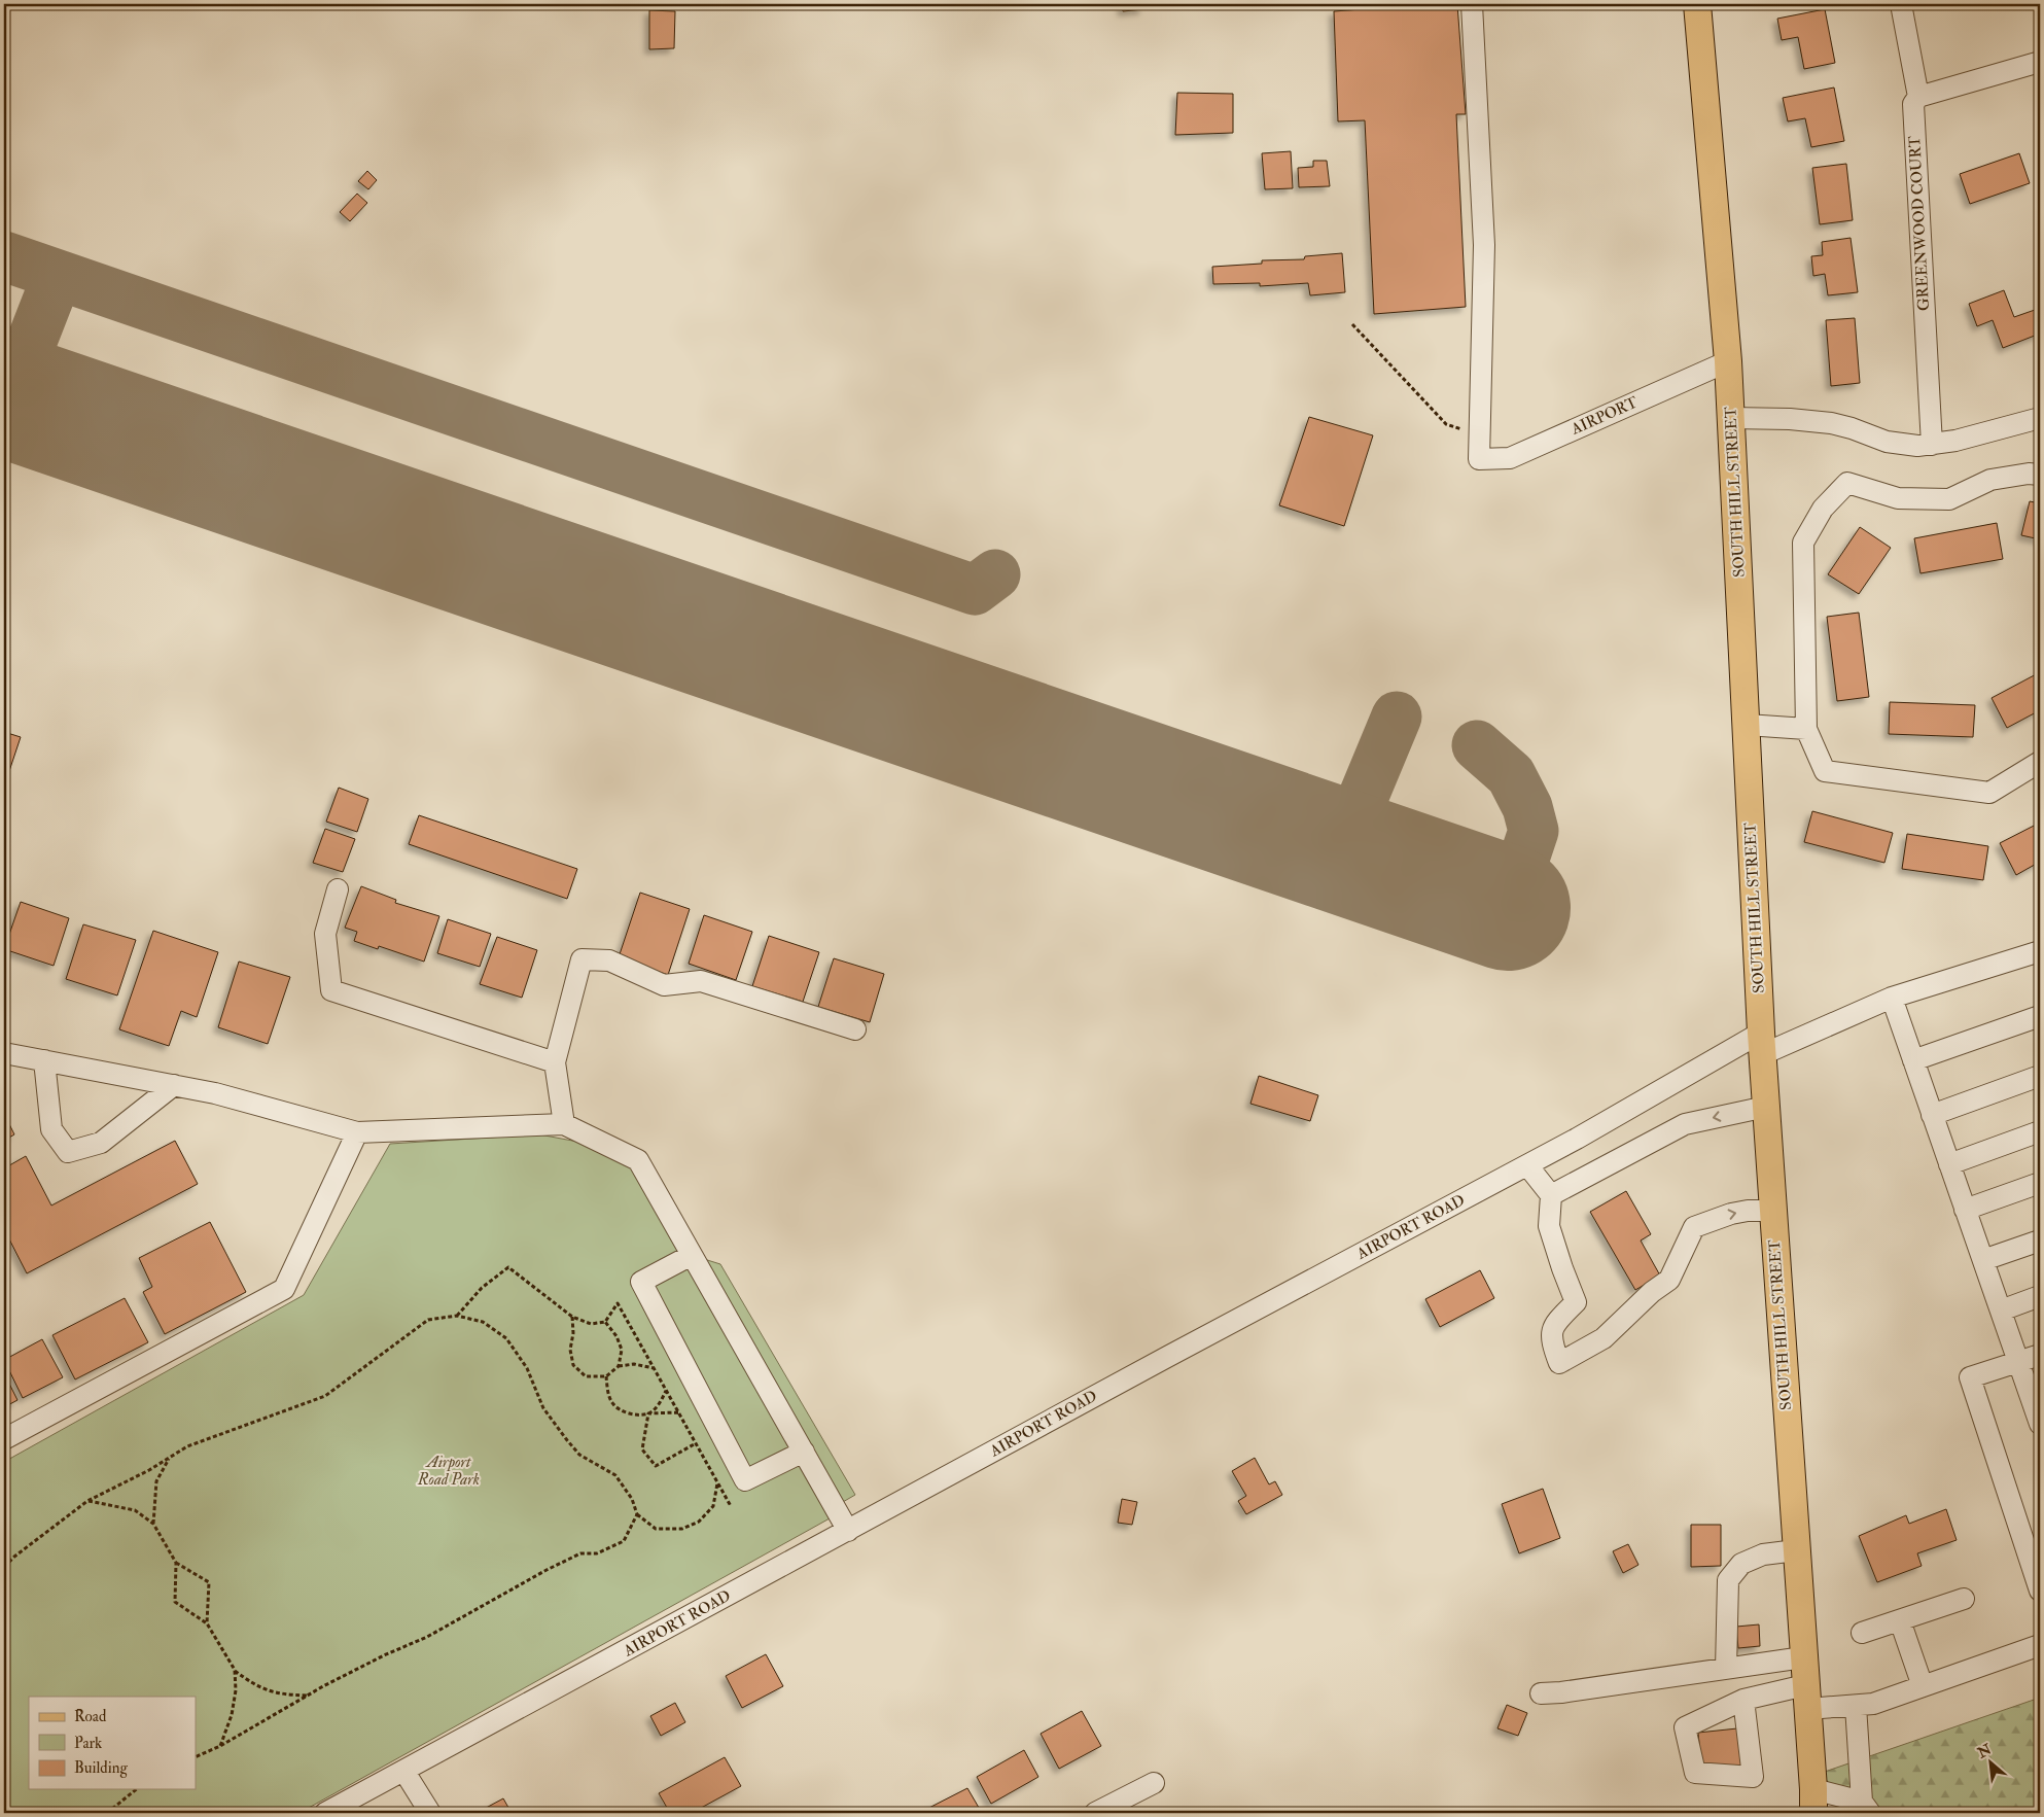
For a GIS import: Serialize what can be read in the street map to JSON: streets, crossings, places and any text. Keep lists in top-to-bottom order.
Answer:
{
  "streets": {
    "main road": ["SOUTH HILL STREET"],
    "street": ["GREENWOOD COURT", "AIRPORT", "AIRPORT ROAD"]
  },
  "crossings": [
    ["AIRPORT", "SOUTH HILL STREET"],
    ["SOUTH HILL STREET", "AIRPORT ROAD"]
  ],
  "parks": ["Airport Road Park"],
  "legend": ["Road", "Park", "Building"],
  "north": "top left"
}
